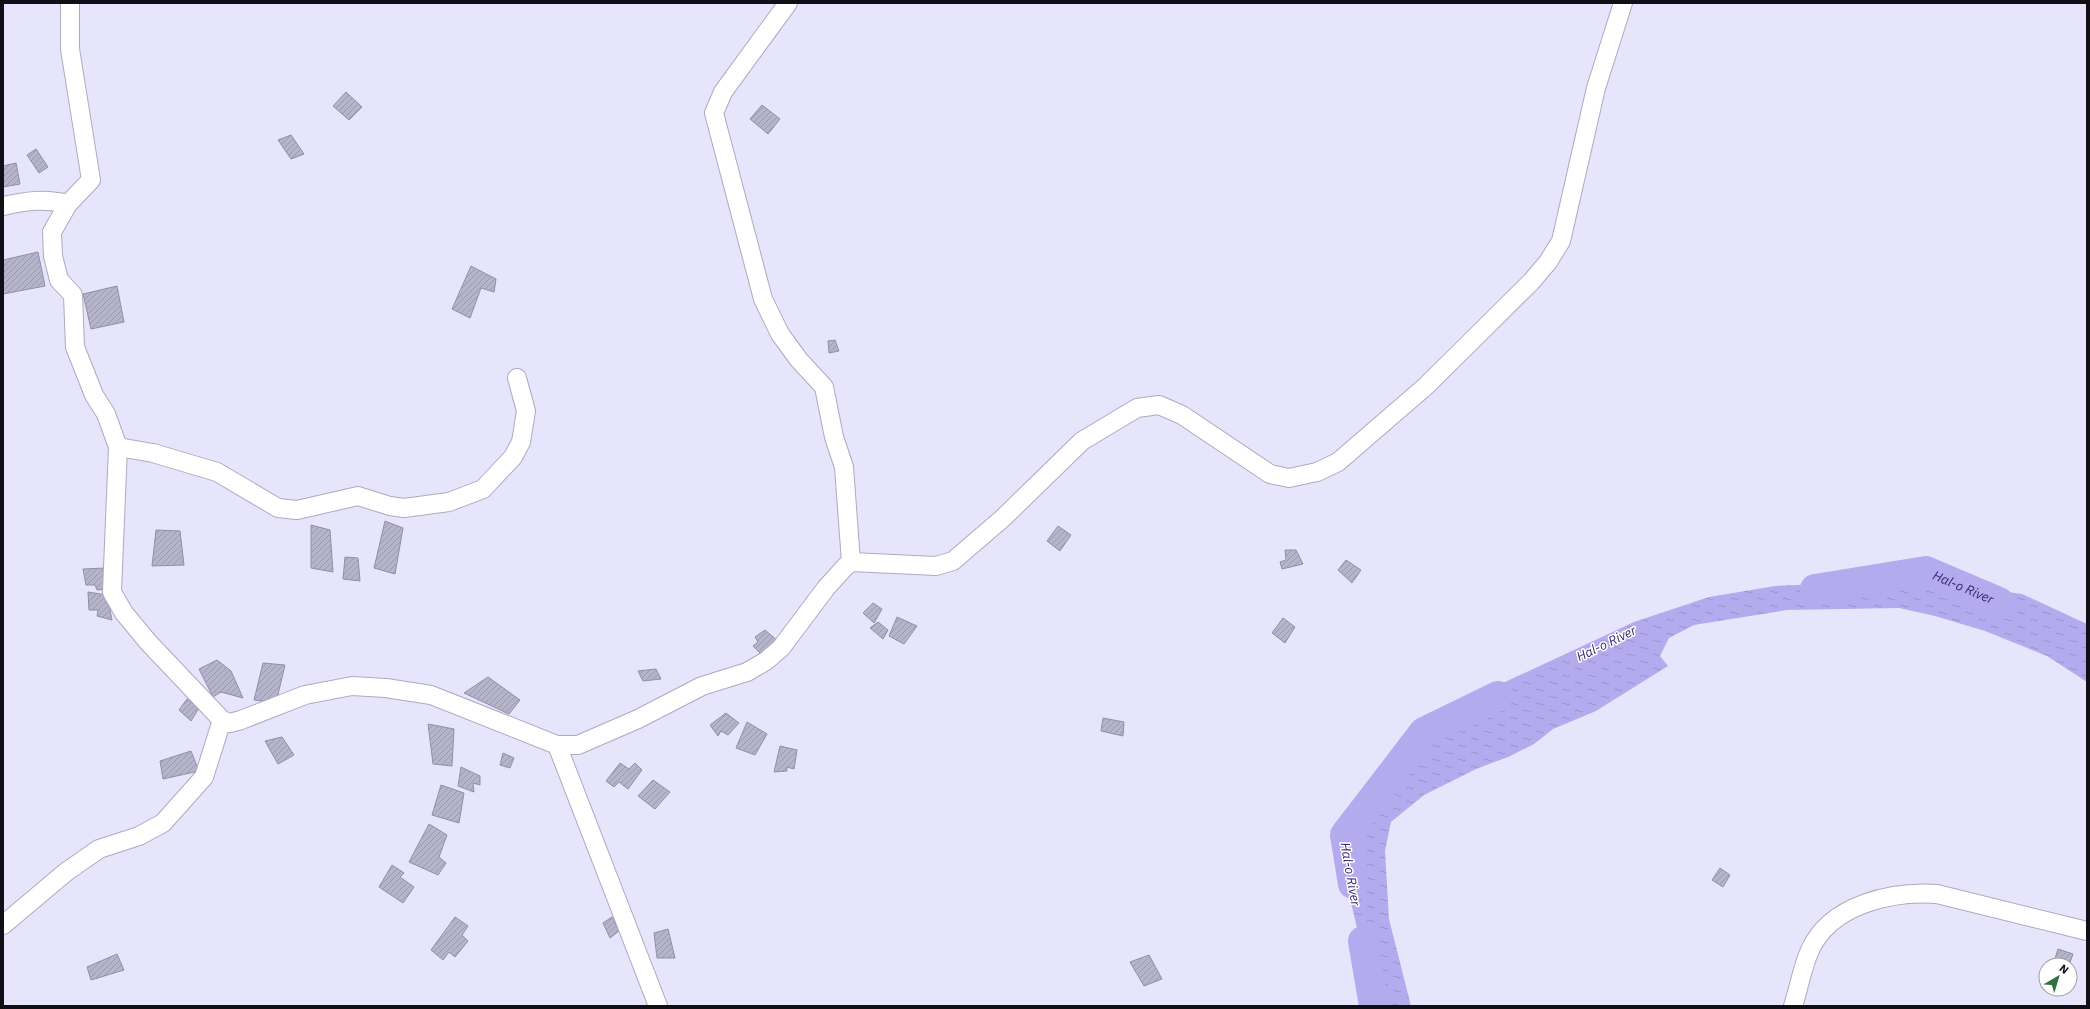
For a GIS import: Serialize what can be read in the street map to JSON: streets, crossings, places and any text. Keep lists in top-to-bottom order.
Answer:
{
  "water": ["Hal-o River"],
  "north": "top right"
}
